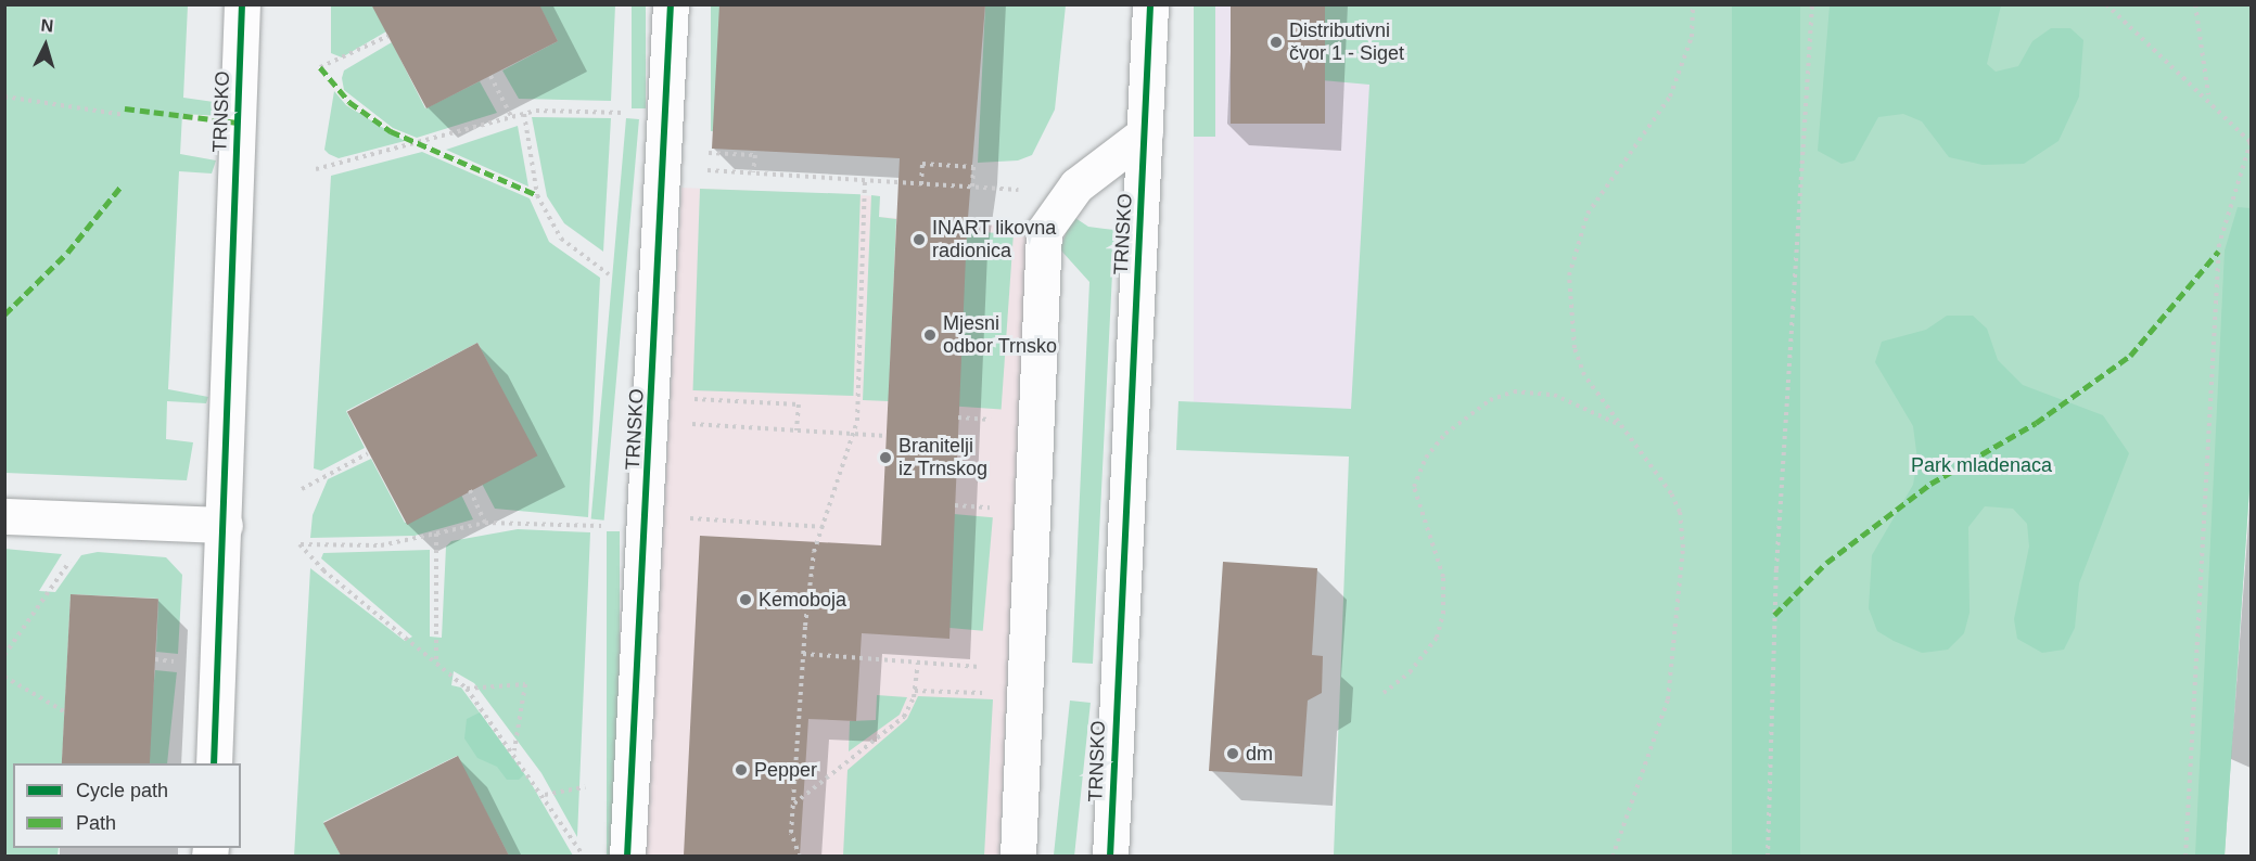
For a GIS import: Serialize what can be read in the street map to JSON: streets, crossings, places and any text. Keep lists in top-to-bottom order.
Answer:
{
  "streets": {
    "street": ["TRNSKO"]
  },
  "parks": ["Park mladenaca"],
  "places": [
    "Distributivni čvor 1 - Siget",
    "INART likovna radionica",
    "Mjesni odbor Trnsko",
    "Branitelji iz Trnskog",
    "Kemoboja",
    "dm",
    "Pepper"
  ],
  "legend": ["Cycle path", "Path"],
  "north": "top"
}
